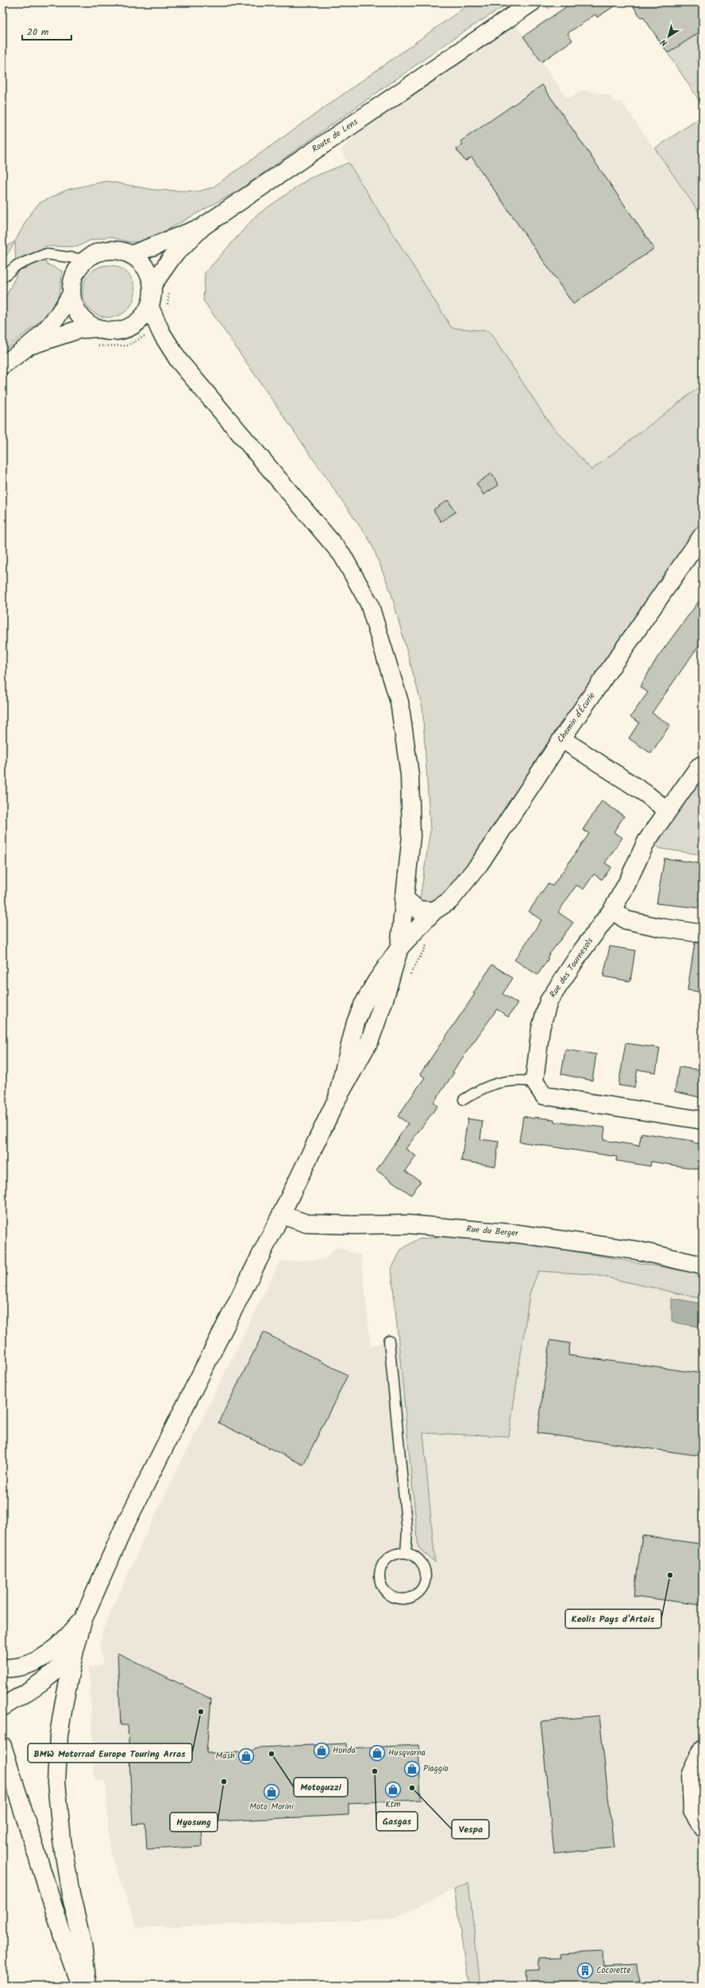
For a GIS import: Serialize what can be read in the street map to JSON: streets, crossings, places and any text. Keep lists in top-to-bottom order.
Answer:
{
  "streets": {
    "main road": [
      "Route de Lens",
      "Chemin d'Écurie",
      "Rue des Tournesols",
      "Rue du Berger"
    ]
  },
  "places": {
    "other": [
      "Keolis Pays d'Artois",
      "BMW Motorrad Europe Touring Arras",
      "Motoguzzi",
      "Gasgas",
      "Hyosung",
      "Vespa"
    ],
    "shop": [
      "Honda",
      "Husqvarna",
      "Mash",
      "Piaggio",
      "Ktm",
      "Moto Morini"
    ],
    "building": ["Cocorette"]
  },
  "scale_bar": "20 m",
  "north": "bottom left"
}
